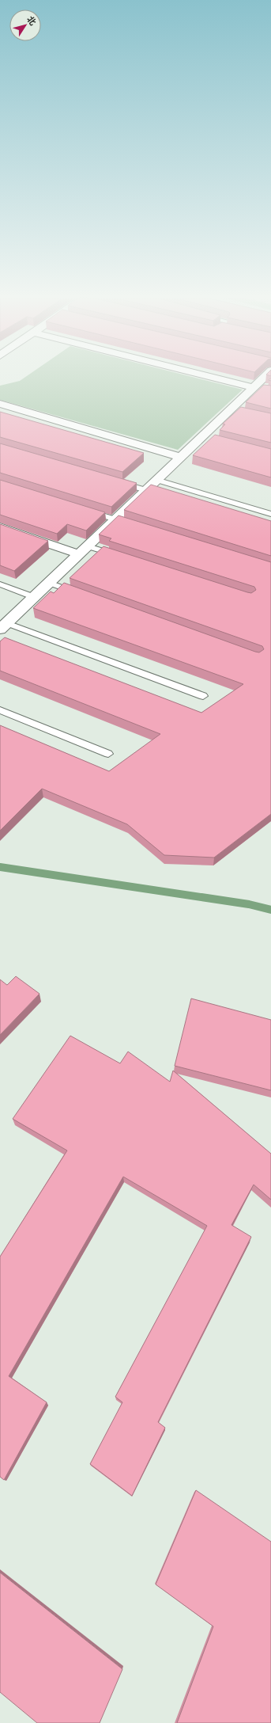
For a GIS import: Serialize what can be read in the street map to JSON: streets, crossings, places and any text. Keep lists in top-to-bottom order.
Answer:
{
  "north": "top right"
}
